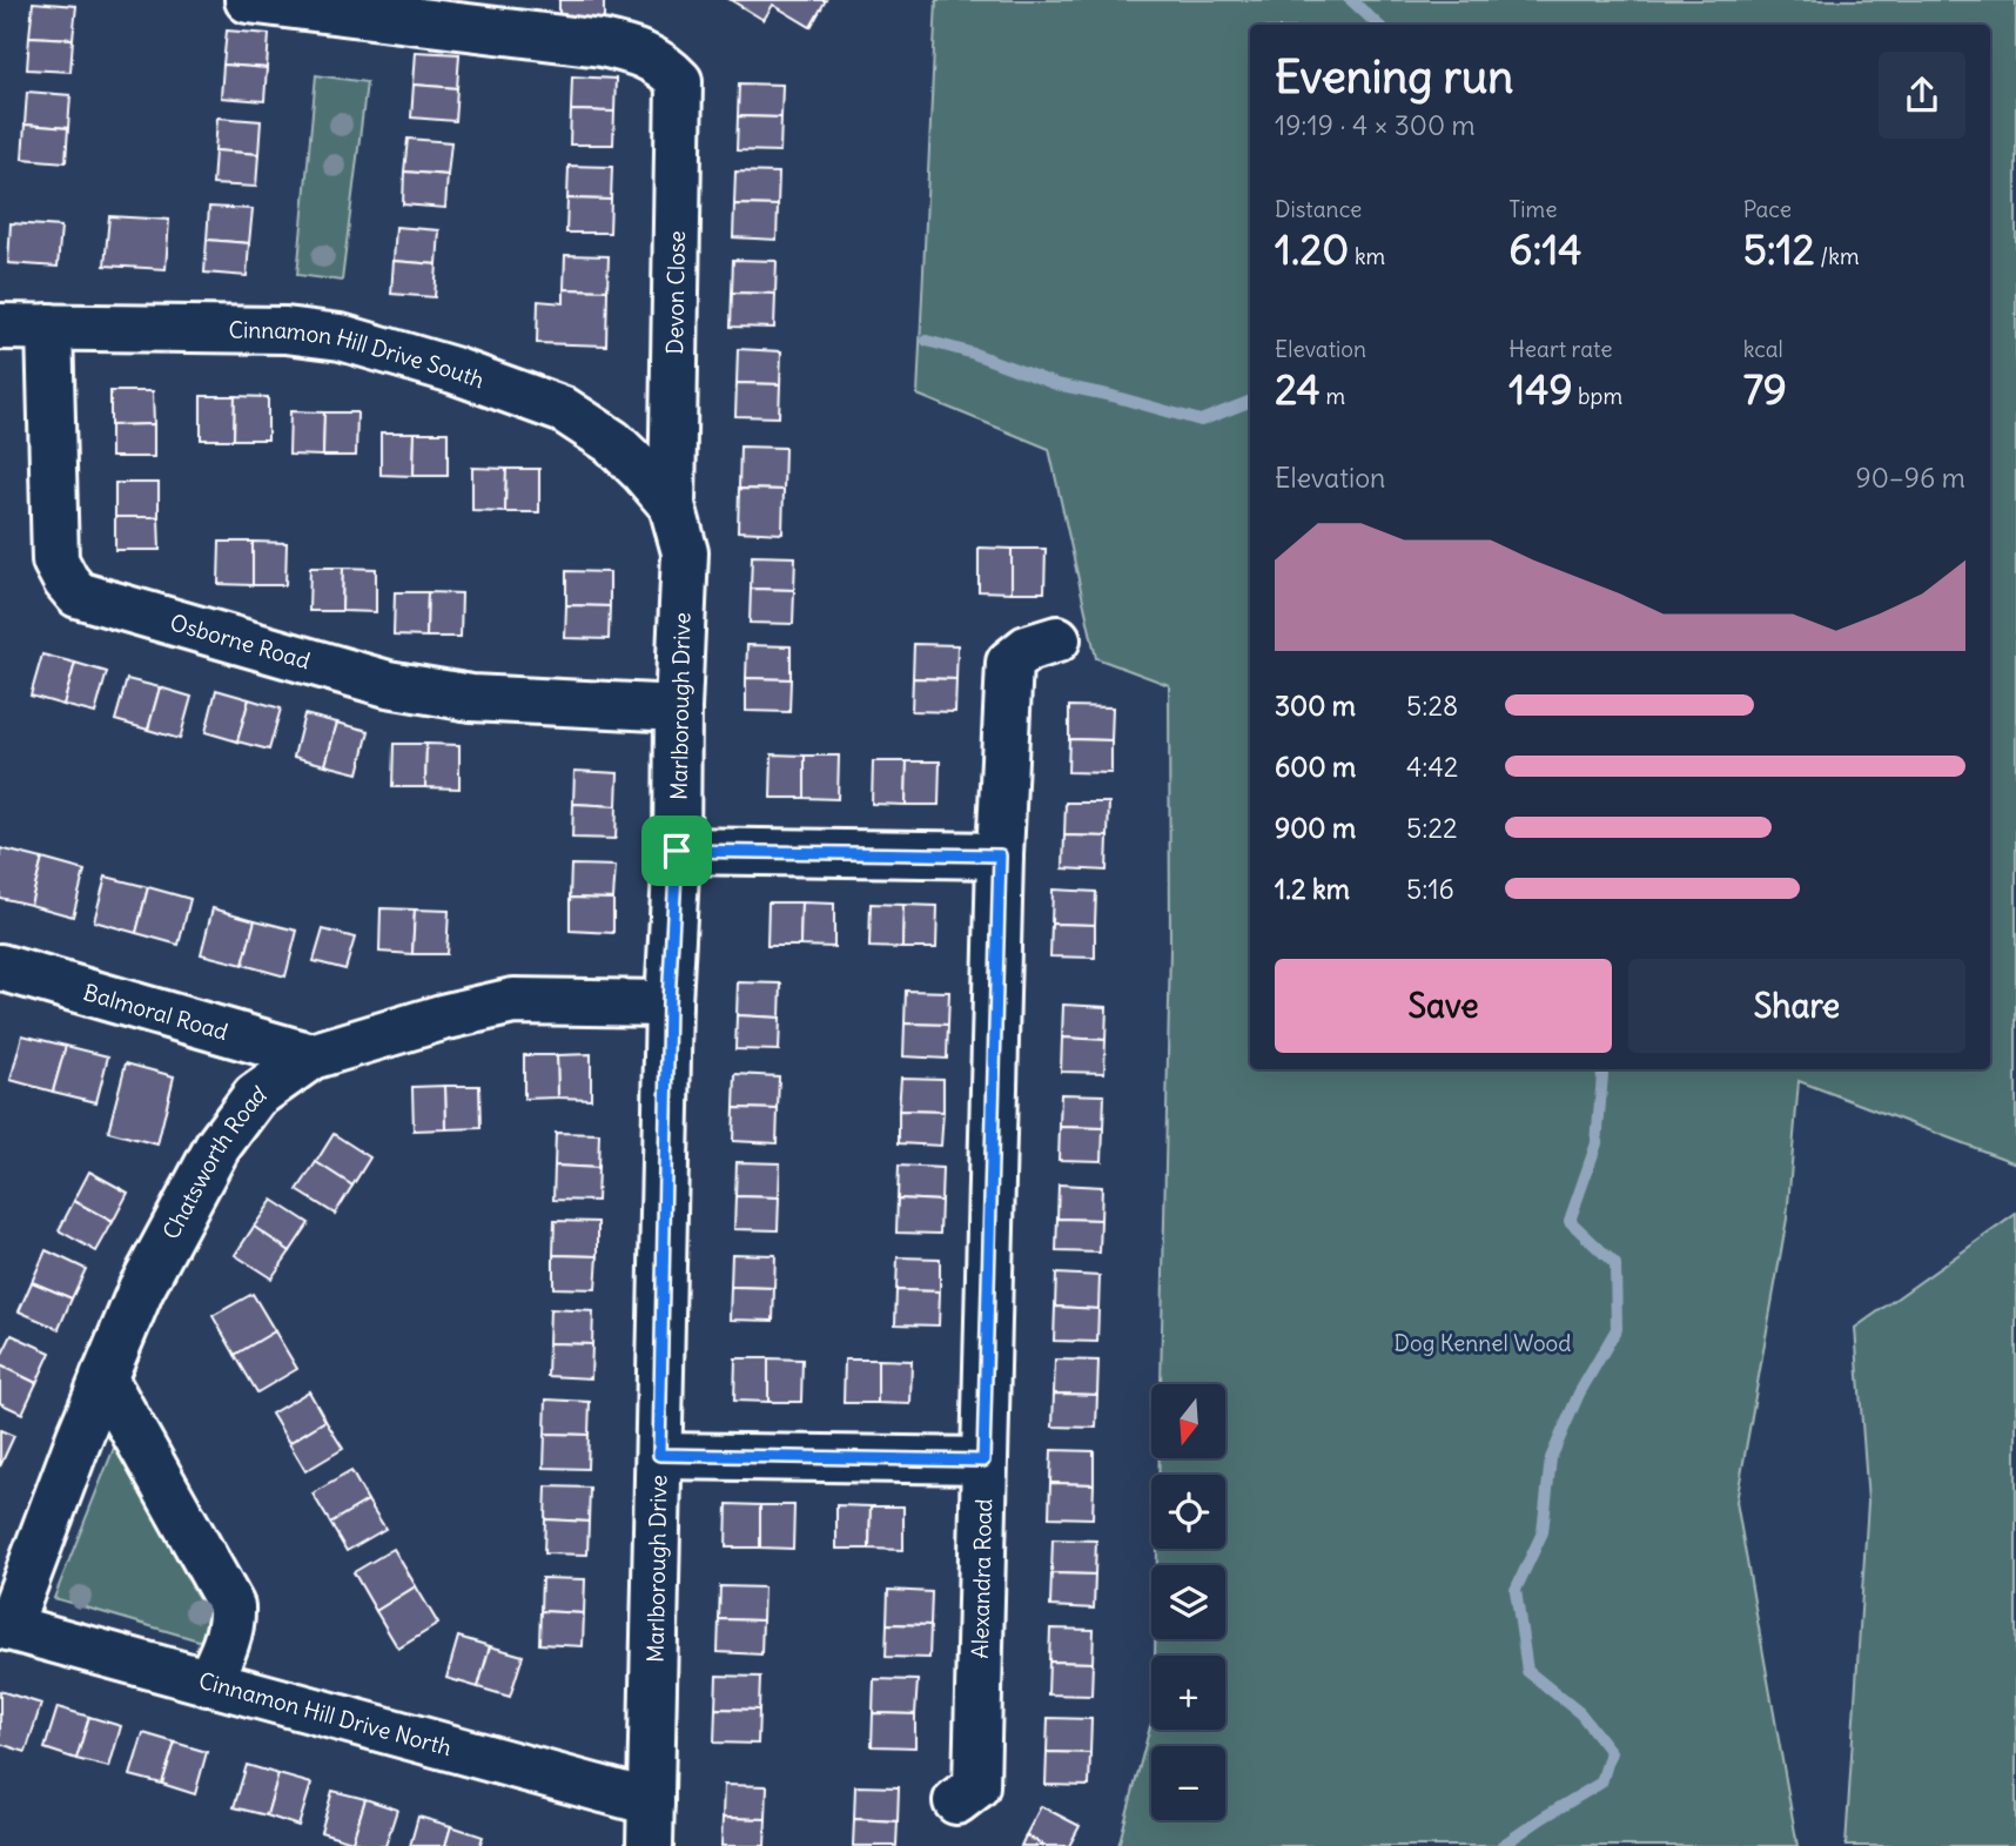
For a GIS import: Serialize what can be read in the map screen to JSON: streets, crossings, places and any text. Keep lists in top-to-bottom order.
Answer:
{
  "streets": {
    "street": [
      "Devon Close",
      "Cinnamon Hill Drive South",
      "Osborne Road",
      "Marlborough Drive",
      "Balmoral Road",
      "Chatsworth Road",
      "Alexandra Road",
      "Cinnamon Hill Drive North"
    ]
  },
  "crossings": [
    ["Devon Close", "Cinnamon Hill Drive South"],
    ["Devon Close", "Marlborough Drive"],
    ["Cinnamon Hill Drive South", "Osborne Road"],
    ["Cinnamon Hill Drive South", "Marlborough Drive"],
    ["Osborne Road", "Marlborough Drive"],
    ["Marlborough Drive", "Chatsworth Road"],
    ["Marlborough Drive", "Cinnamon Hill Drive North"],
    ["Balmoral Road", "Chatsworth Road"],
    ["Chatsworth Road", "Cinnamon Hill Drive North"]
  ],
  "parks": ["Dog Kennel Wood"],
  "north": "bottom",
  "page": {
    "heading": ["Evening run", "19:19 · 4 × 300 m"],
    "stats": [
      ["Distance", "1.20 km"],
      ["Time", "6:14"],
      ["Pace", "5:12 /km"],
      ["Elevation", "24 m"],
      ["Heart rate", "149 bpm"],
      ["kcal", "79"]
    ],
    "chart": ["Elevation", "90–96 m"],
    "list": [
      {
        "name": "300 m",
        "note": "5:28"
      },
      {
        "name": "600 m",
        "note": "4:42"
      },
      {
        "name": "900 m",
        "note": "5:22"
      },
      {
        "name": "1.2 km",
        "note": "5:16"
      }
    ],
    "buttons": ["Save", "Share"],
    "map_buttons": ["+", "−"]
  }
}
